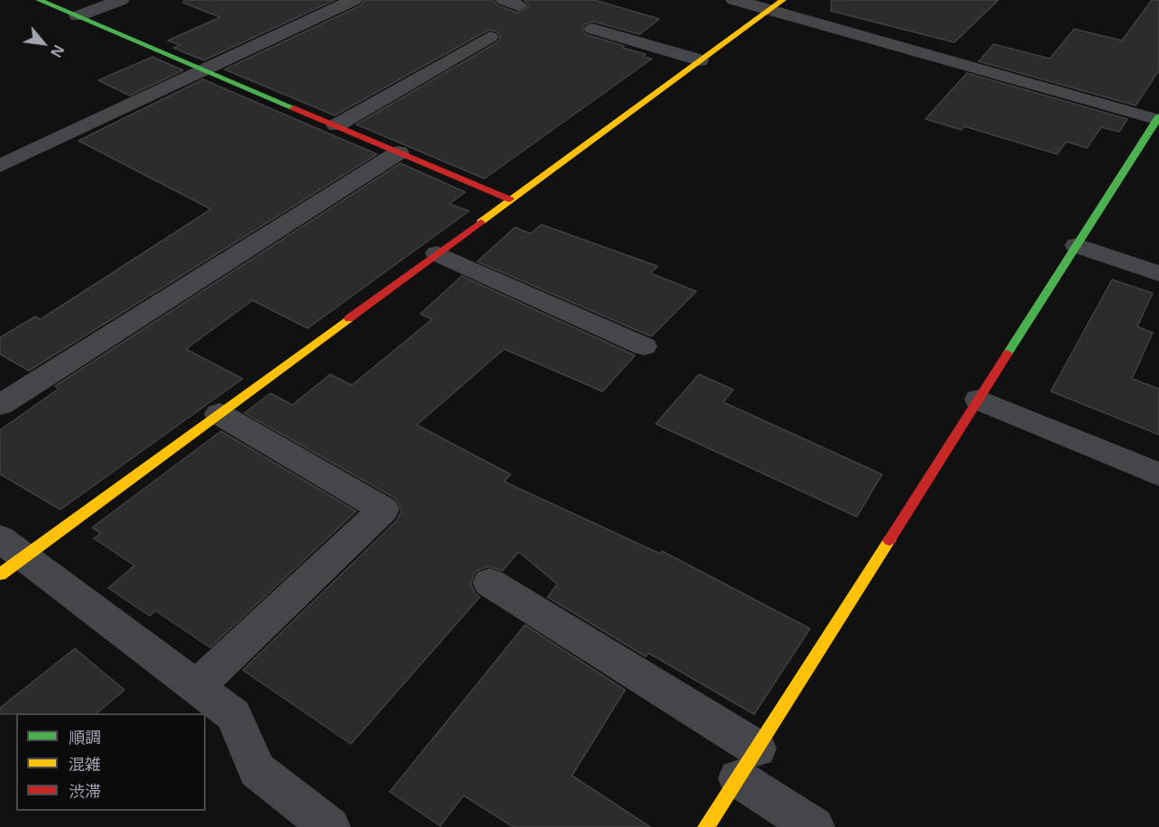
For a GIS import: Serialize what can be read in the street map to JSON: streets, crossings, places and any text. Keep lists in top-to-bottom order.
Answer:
{
  "legend": ["順調", "混雑", "渋滞"],
  "north": "bottom right"
}
